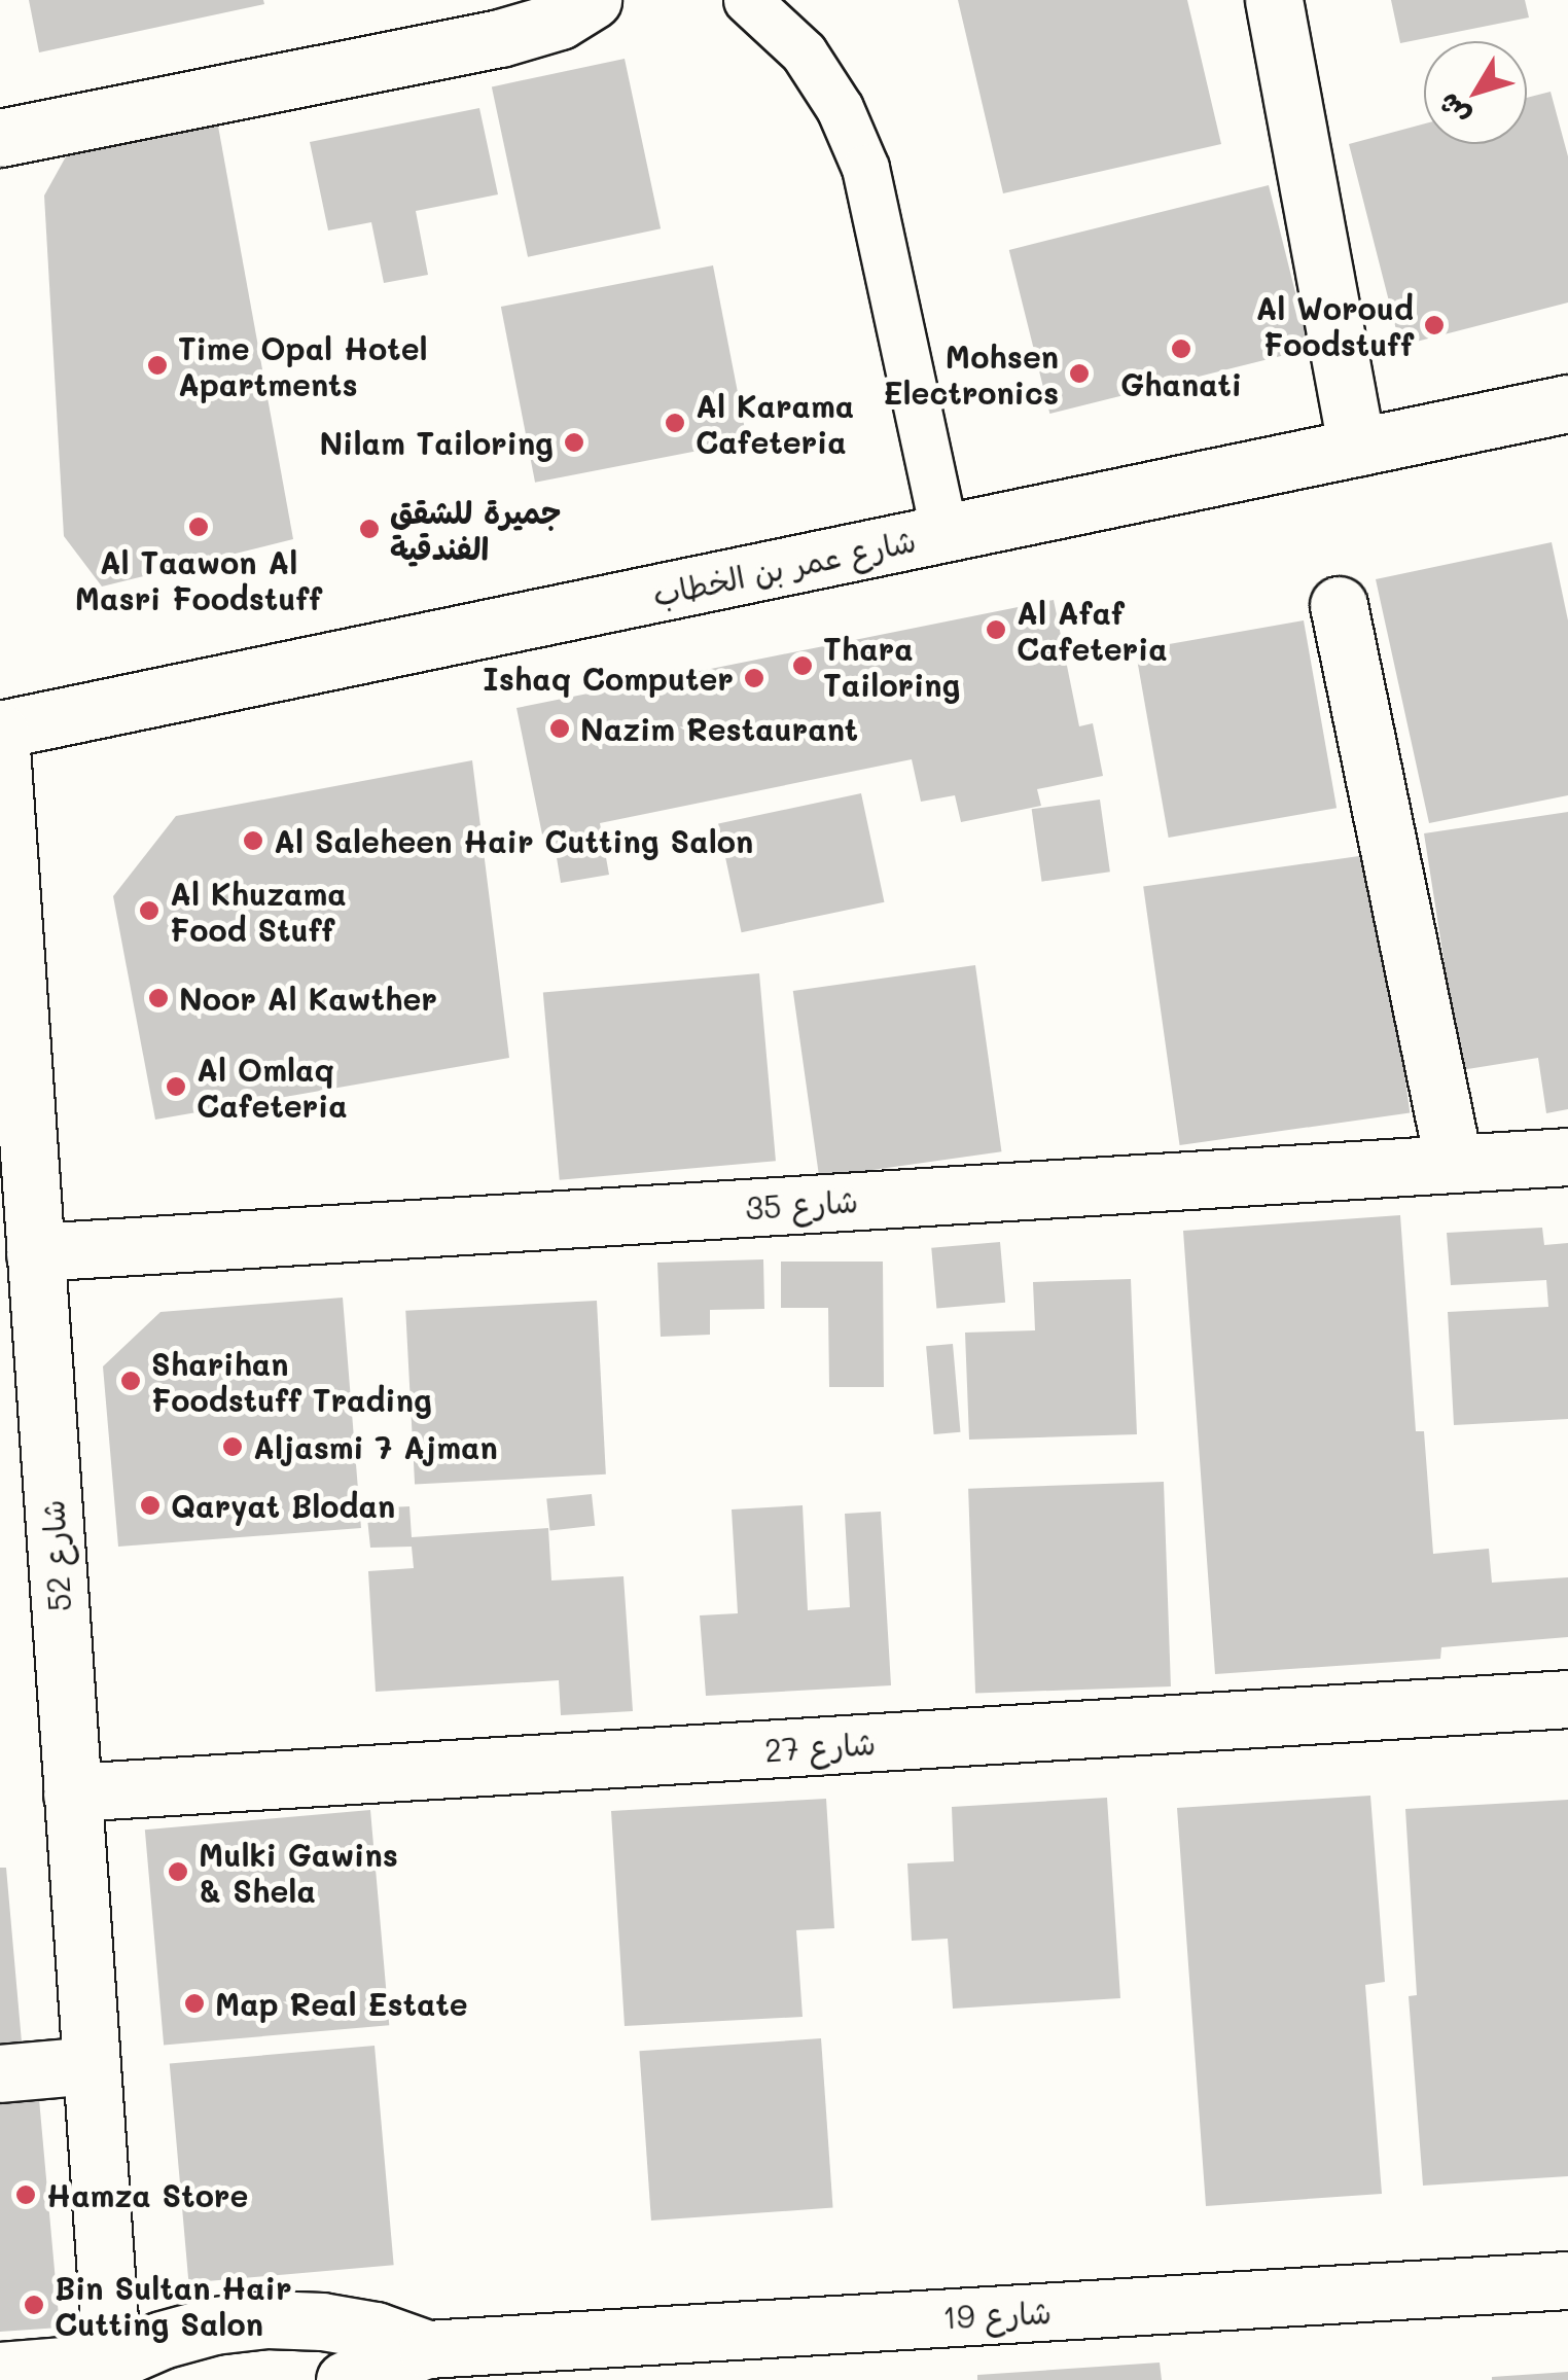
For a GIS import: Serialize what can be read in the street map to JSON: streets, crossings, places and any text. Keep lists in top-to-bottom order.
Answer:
{
  "streets": {
    "street": [
      "شارع عمر بن الخطاب",
      "شارع 35",
      "شارع 52",
      "شارع 27",
      "شارع 19"
    ]
  },
  "crossings": [
    ["شارع عمر بن الخطاب", "شارع 52"],
    ["شارع 35", "شارع 52"],
    ["شارع 52", "شارع 27"],
    ["شارع 52", "شارع 19"]
  ],
  "places": [
    "Al Woroud Foodstuff",
    "Ghanati",
    "Time Opal Hotel Apartments",
    "Mohsen Electronics",
    "Al Karama Cafeteria",
    "Nilam Tailoring",
    "Al Taawon Al Masri Foodstuff",
    "جميرة للشقق الفندقية",
    "Al Afaf Cafeteria",
    "Thara Tailoring",
    "Ishaq Computer",
    "Nazim Restaurant",
    "Al Saleheen Hair Cutting Salon",
    "Al Khuzama Food Stuff",
    "Noor Al Kawther",
    "Al Omlaq Cafeteria",
    "Sharihan Foodstuff Trading",
    "Aljasmi 7 Ajman",
    "Qaryat Blodan",
    "Mulki Gawins & Shela",
    "Map Real Estate",
    "Hamza Store",
    "Bin Sultan Hair Cutting Salon"
  ],
  "north": "bottom left"
}
